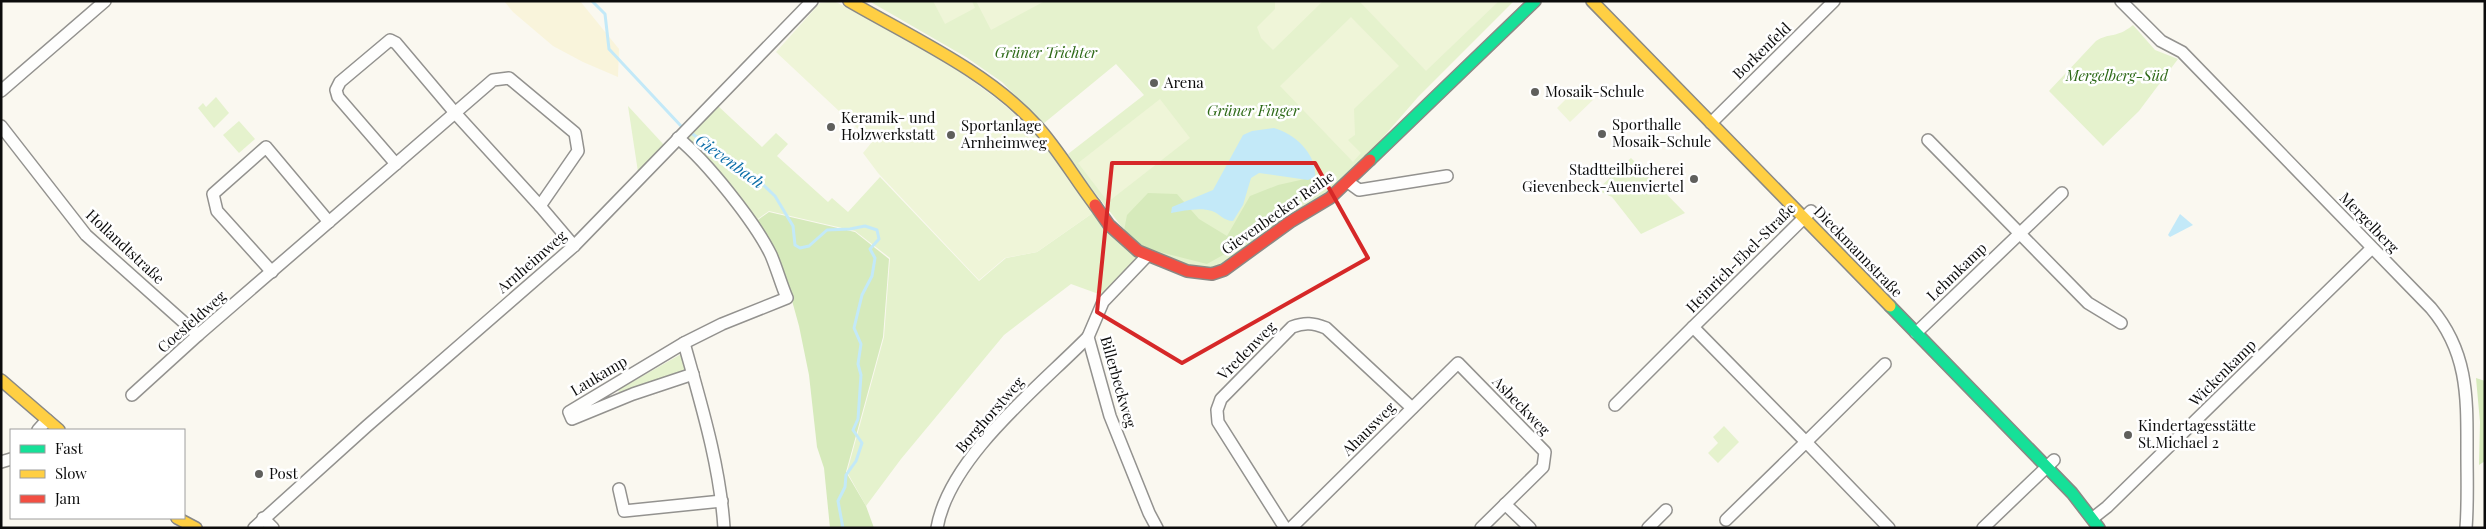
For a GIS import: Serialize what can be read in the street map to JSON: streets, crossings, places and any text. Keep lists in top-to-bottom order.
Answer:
{
  "streets": {
    "street": [
      "Borkenfeld",
      "Gievenbecker Reihe",
      "Mergelberg",
      "Hollandtstraße",
      "Dieckmannstraße",
      "Heinrich-Ebel-Straße",
      "Arnheimweg",
      "Lehmkamp",
      "Coesfeldweg",
      "Vredenweg",
      "Wickenkamp",
      "Laukamp",
      "Billerbeckweg",
      "Asbeckweg",
      "Borghorstweg",
      "Ahausweg"
    ]
  },
  "crossings": [
    ["Borkenfeld", "Dieckmannstraße"],
    ["Gievenbecker Reihe", "Billerbeckweg"],
    ["Mergelberg", "Wickenkamp"],
    ["Hollandtstraße", "Coesfeldweg"],
    ["Dieckmannstraße", "Heinrich-Ebel-Straße"],
    ["Dieckmannstraße", "Lehmkamp"],
    ["Dieckmannstraße", "Wickenkamp"],
    ["Arnheimweg", "Laukamp"],
    ["Vredenweg", "Ahausweg"],
    ["Billerbeckweg", "Borghorstweg"],
    ["Asbeckweg", "Ahausweg"]
  ],
  "water": ["Gievenbach"],
  "parks": ["Grüner Trichter", "Mergelberg-Süd", "Grüner Finger"],
  "places": [
    "Arena",
    "Mosaik-Schule",
    "Keramik- und Holzwerkstatt",
    "Sporthalle Mosaik-Schule",
    "Sportanlage Arnheimweg",
    "Stadtteilbücherei Gievenbeck-Auenviertel",
    "Kindertagesstätte St.Michael 2",
    "Post"
  ],
  "legend": ["Fast", "Slow", "Jam"]
}
